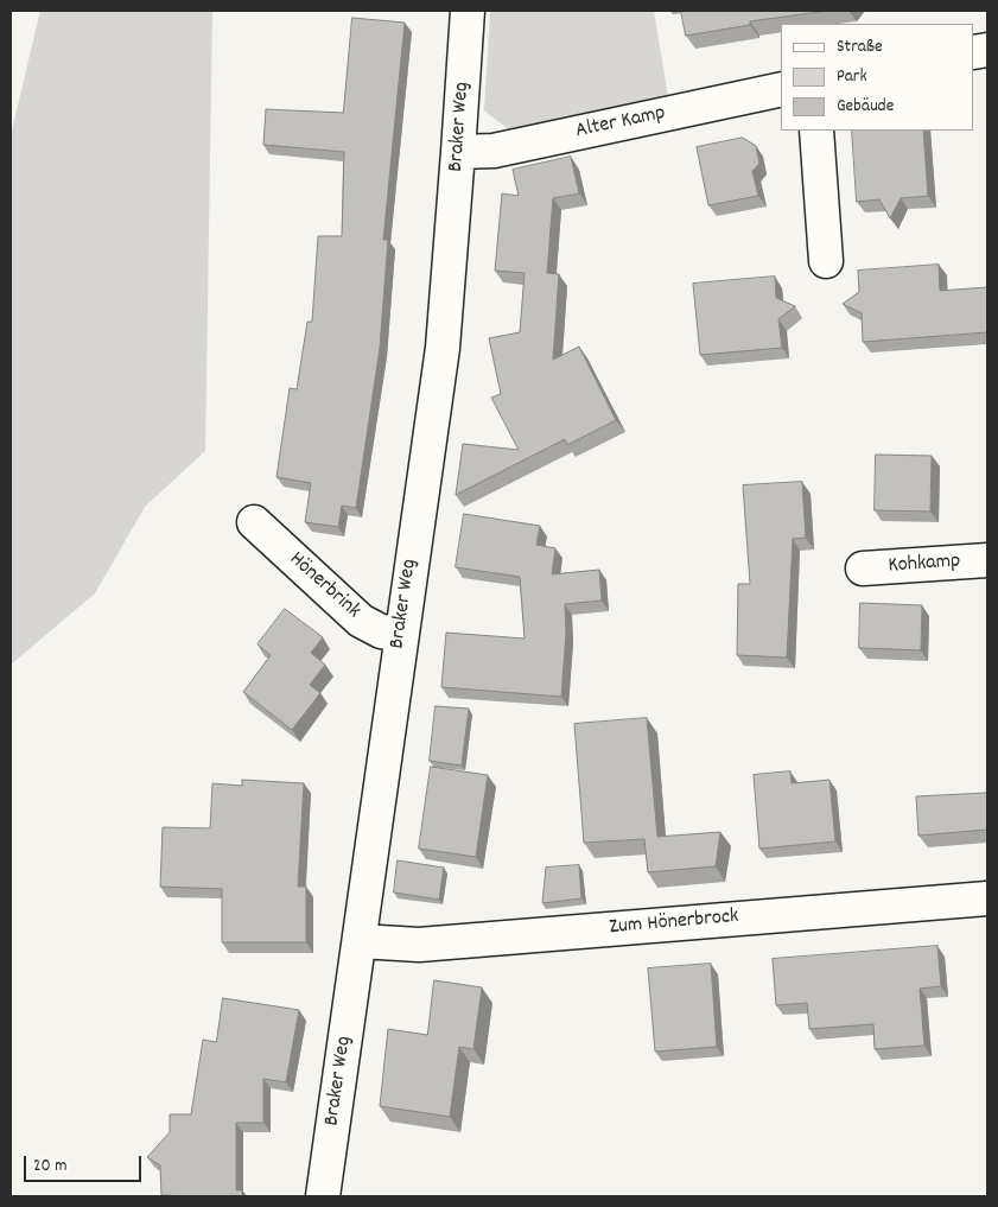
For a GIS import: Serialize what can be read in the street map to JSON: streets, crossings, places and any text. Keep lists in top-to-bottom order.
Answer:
{
  "streets": {
    "street": [
      "Alter Kamp",
      "Braker Weg",
      "Kohkamp",
      "Hönerbrink",
      "Zum Hönerbrock"
    ]
  },
  "crossings": [
    ["Alter Kamp", "Braker Weg"],
    ["Braker Weg", "Hönerbrink"],
    ["Braker Weg", "Zum Hönerbrock"]
  ],
  "legend": ["Straße", "Park", "Gebäude"],
  "scale_bar": "20 m"
}
